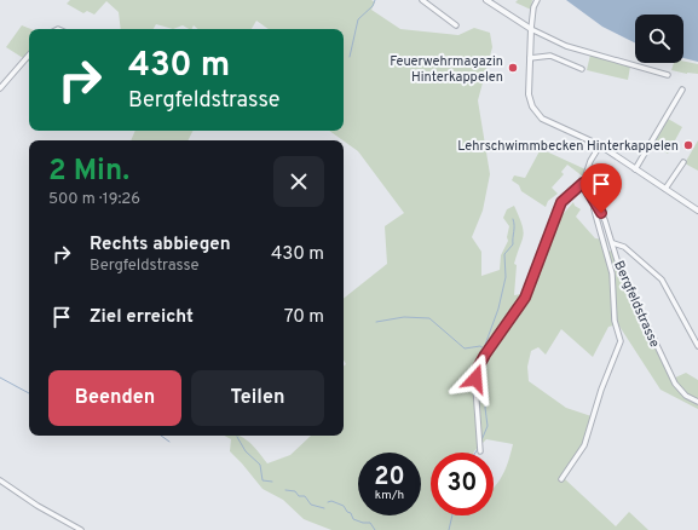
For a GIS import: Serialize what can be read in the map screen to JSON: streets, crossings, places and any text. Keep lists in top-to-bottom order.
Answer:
{
  "streets": {
    "street": ["Bergfeldstrasse"]
  },
  "places": ["Feuerwehrmagazin Hinterkappelen", "Lehrschwimmbecken Hinterkappelen"],
  "page": {
    "turn": ["430 m", "Bergfeldstrasse"],
    "heading": ["2 Min.", "500 m · 19:26"],
    "list": [
      {
        "name": "Rechts abbiegen",
        "note": "Bergfeldstrasse",
        "value": "430 m"
      },
      {
        "name": "Ziel erreicht",
        "value": "70 m"
      }
    ],
    "buttons": ["Beenden", "Teilen"],
    "speed": "20 km/h",
    "limit": "30"
  }
}
